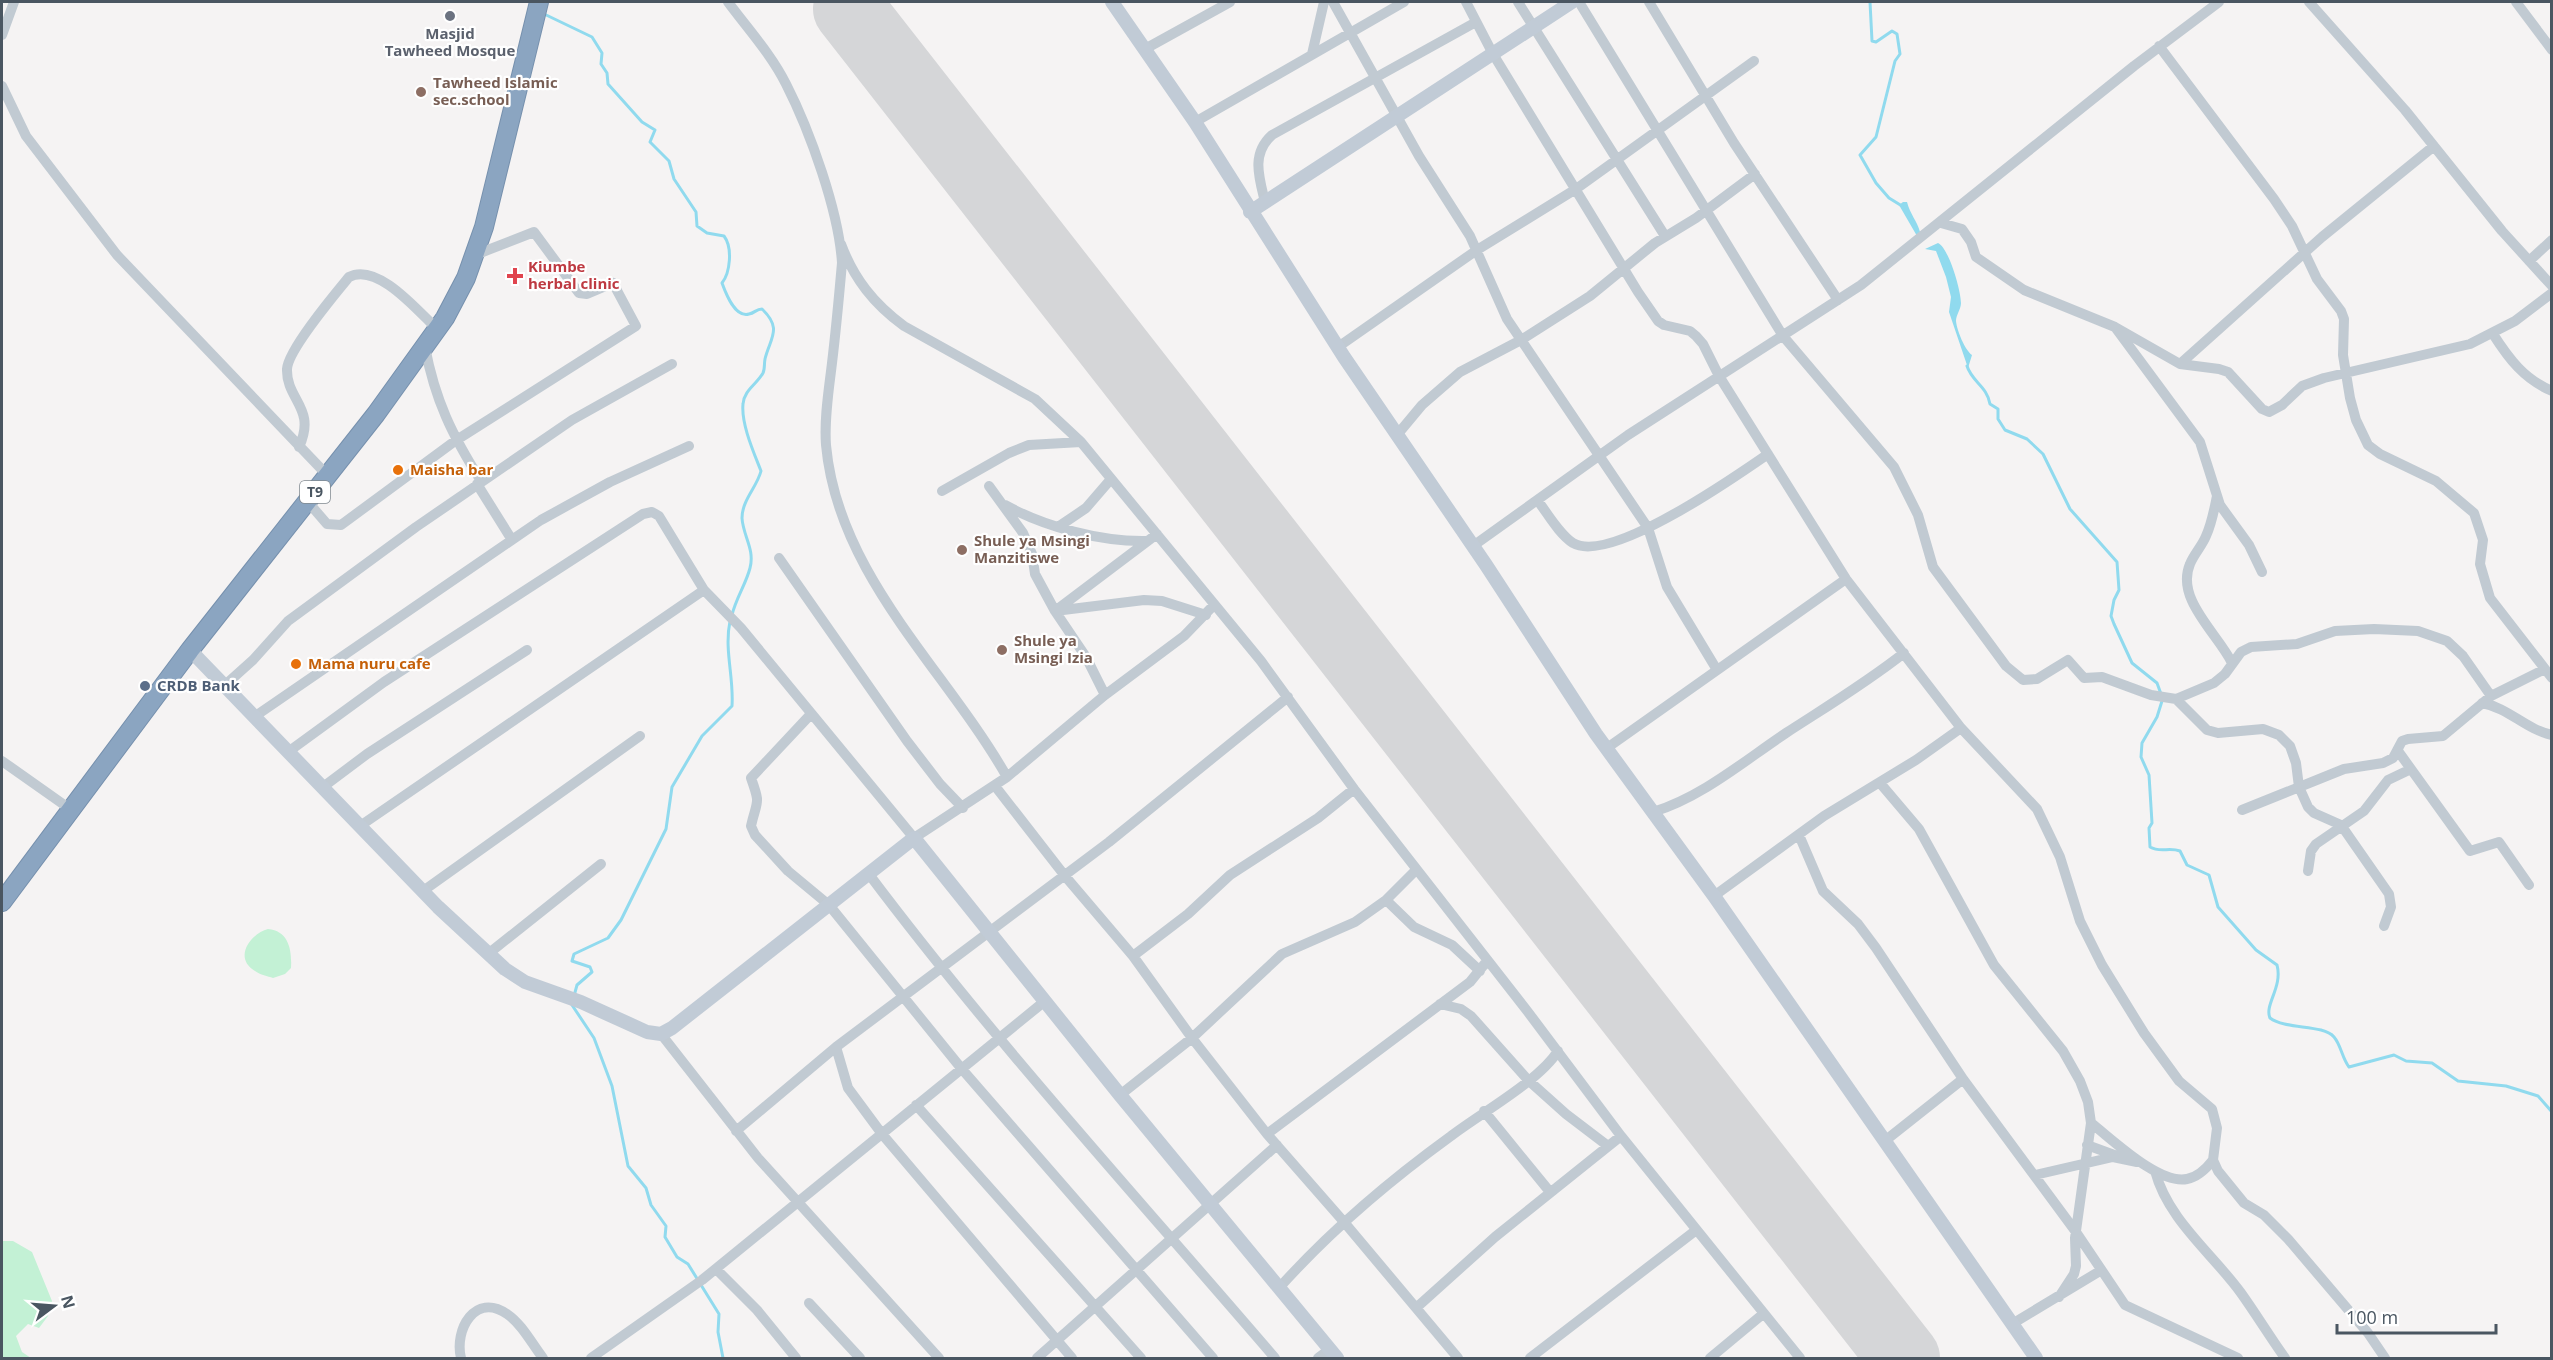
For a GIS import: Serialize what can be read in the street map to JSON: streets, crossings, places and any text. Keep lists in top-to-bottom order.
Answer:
{
  "streets": {
    "highway": ["T9"]
  },
  "places": {
    "other": [
      "Masjid Tawheed Mosque",
      "Tawheed Islamic sec.school",
      "Maisha bar",
      "Shule ya Msingi Manzitiswe",
      "Shule ya Msingi Izia",
      "Mama nuru cafe",
      "CRDB Bank"
    ],
    "health": ["Kiumbe herbal clinic"]
  },
  "scale_bar": "100 m",
  "north": "right"
}
